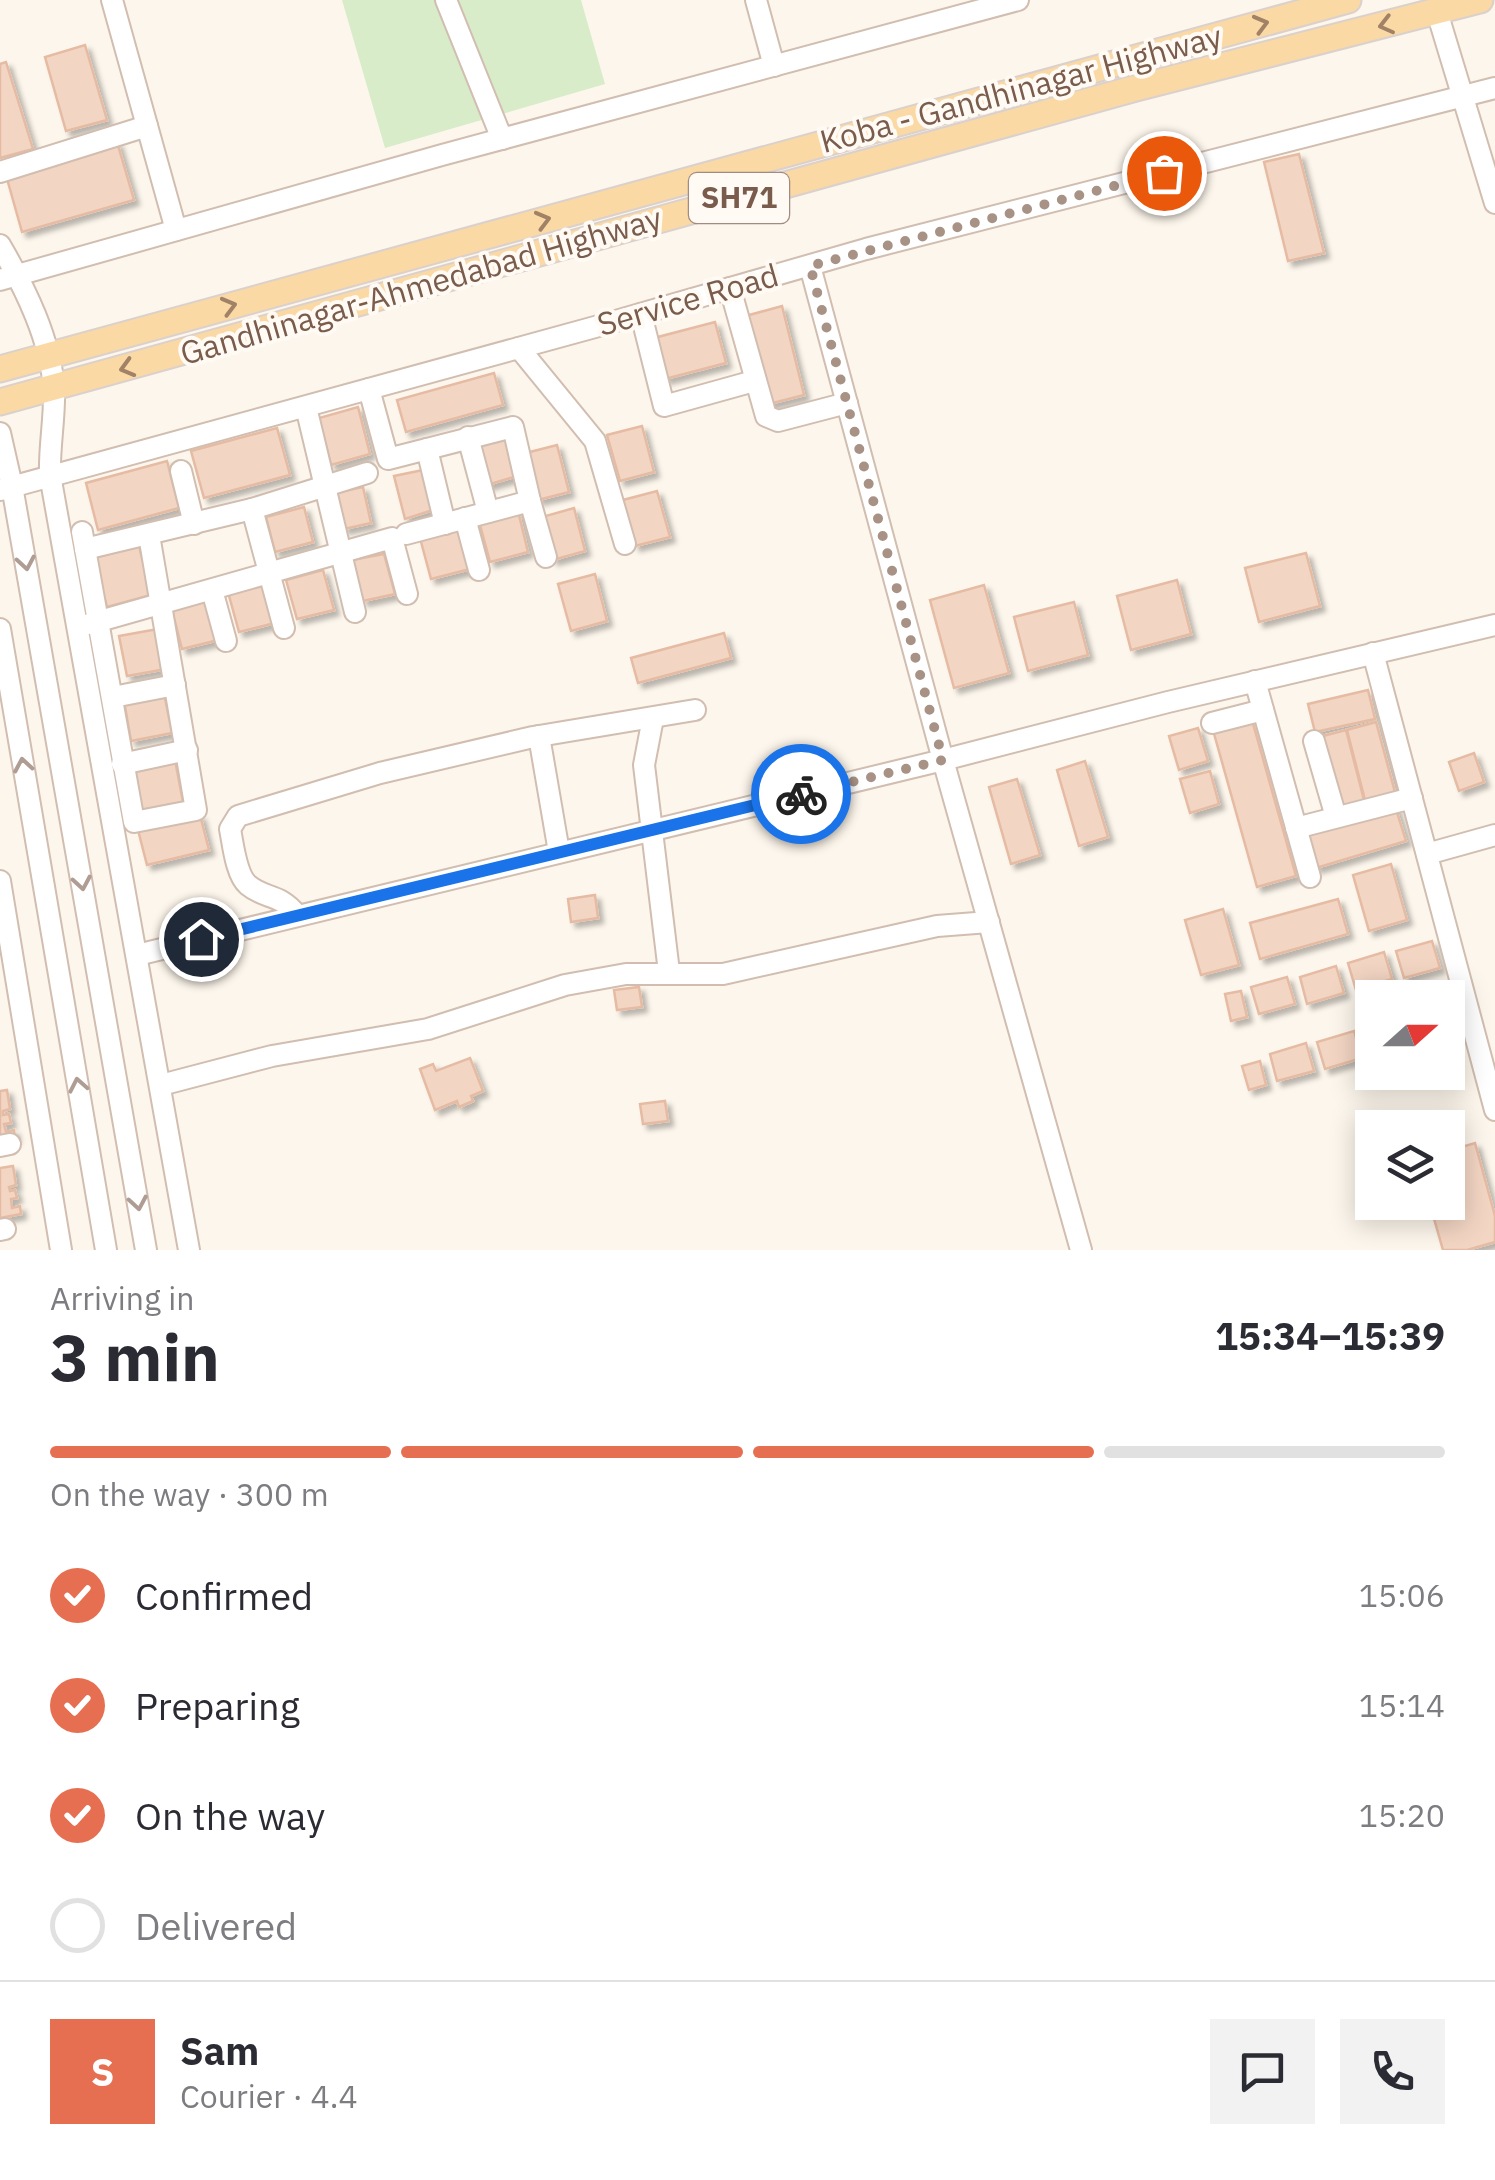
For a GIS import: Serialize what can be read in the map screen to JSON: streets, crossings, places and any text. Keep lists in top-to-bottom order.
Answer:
{
  "streets": {
    "main road": ["Koba - Gandhinagar Highway", "SH71", "Gandhinagar-Ahmedabad Highway"],
    "street": ["Service Road"]
  },
  "one_way": ["Koba - Gandhinagar Highway", "Gandhinagar-Ahmedabad Highway"],
  "north": "right",
  "page": {
    "heading": ["3 min", "Arriving in", "15:34–15:39"],
    "panel": ["Sam", "Courier · 4.4"],
    "bar": "On the way · 300 m",
    "list": [
      ["Confirmed", "15:06"],
      ["Preparing", "15:14"],
      ["On the way", "15:20"],
      "Delivered"
    ],
    "round": "S"
  }
}
